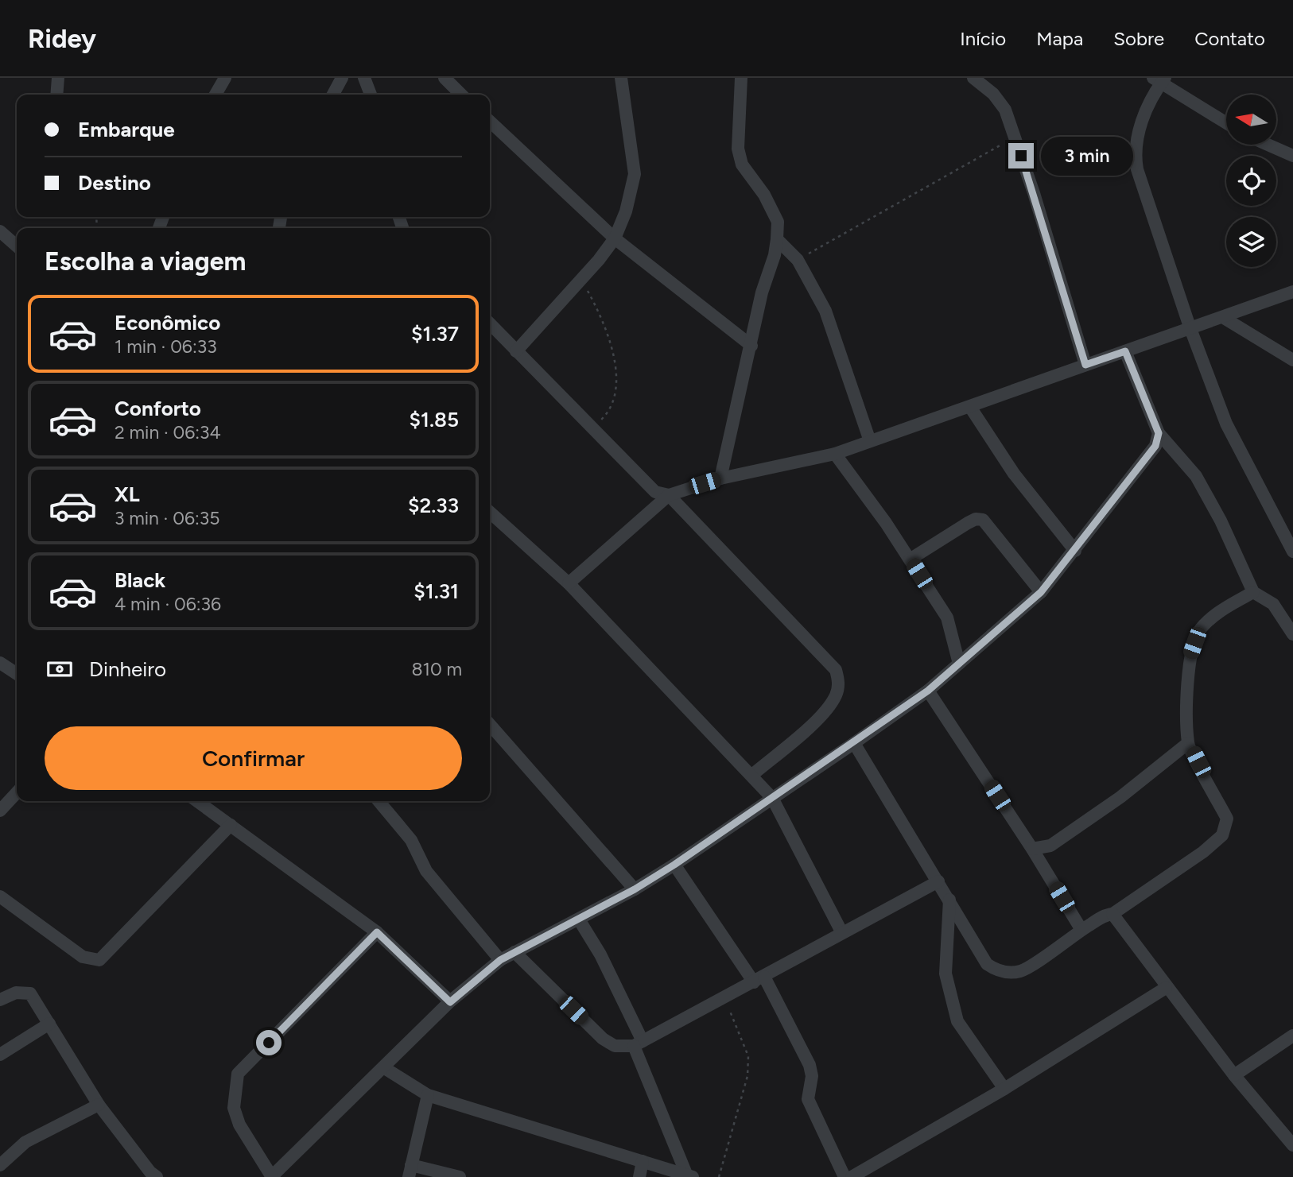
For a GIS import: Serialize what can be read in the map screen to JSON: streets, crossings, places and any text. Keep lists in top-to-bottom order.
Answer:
{
  "north": "left",
  "page": {
    "header": "Ridey",
    "nav": [
      "Início",
      "Mapa",
      "Sobre",
      "Contato"
    ],
    "banner": ["Embarque", "Destino"],
    "bubble": "3 min",
    "heading": "Escolha a viagem",
    "list": [
      {
        "name": "Econômico",
        "note": "1 min · 06:33",
        "value": "$1.37"
      },
      {
        "name": "Conforto",
        "note": "2 min · 06:34",
        "value": "$1.85"
      },
      {
        "name": "XL",
        "note": "3 min · 06:35",
        "value": "$2.33"
      },
      {
        "name": "Black",
        "note": "4 min · 06:36",
        "value": "$1.31"
      }
    ],
    "pay": ["Dinheiro", "810 m"],
    "buttons": "Confirmar"
  }
}
